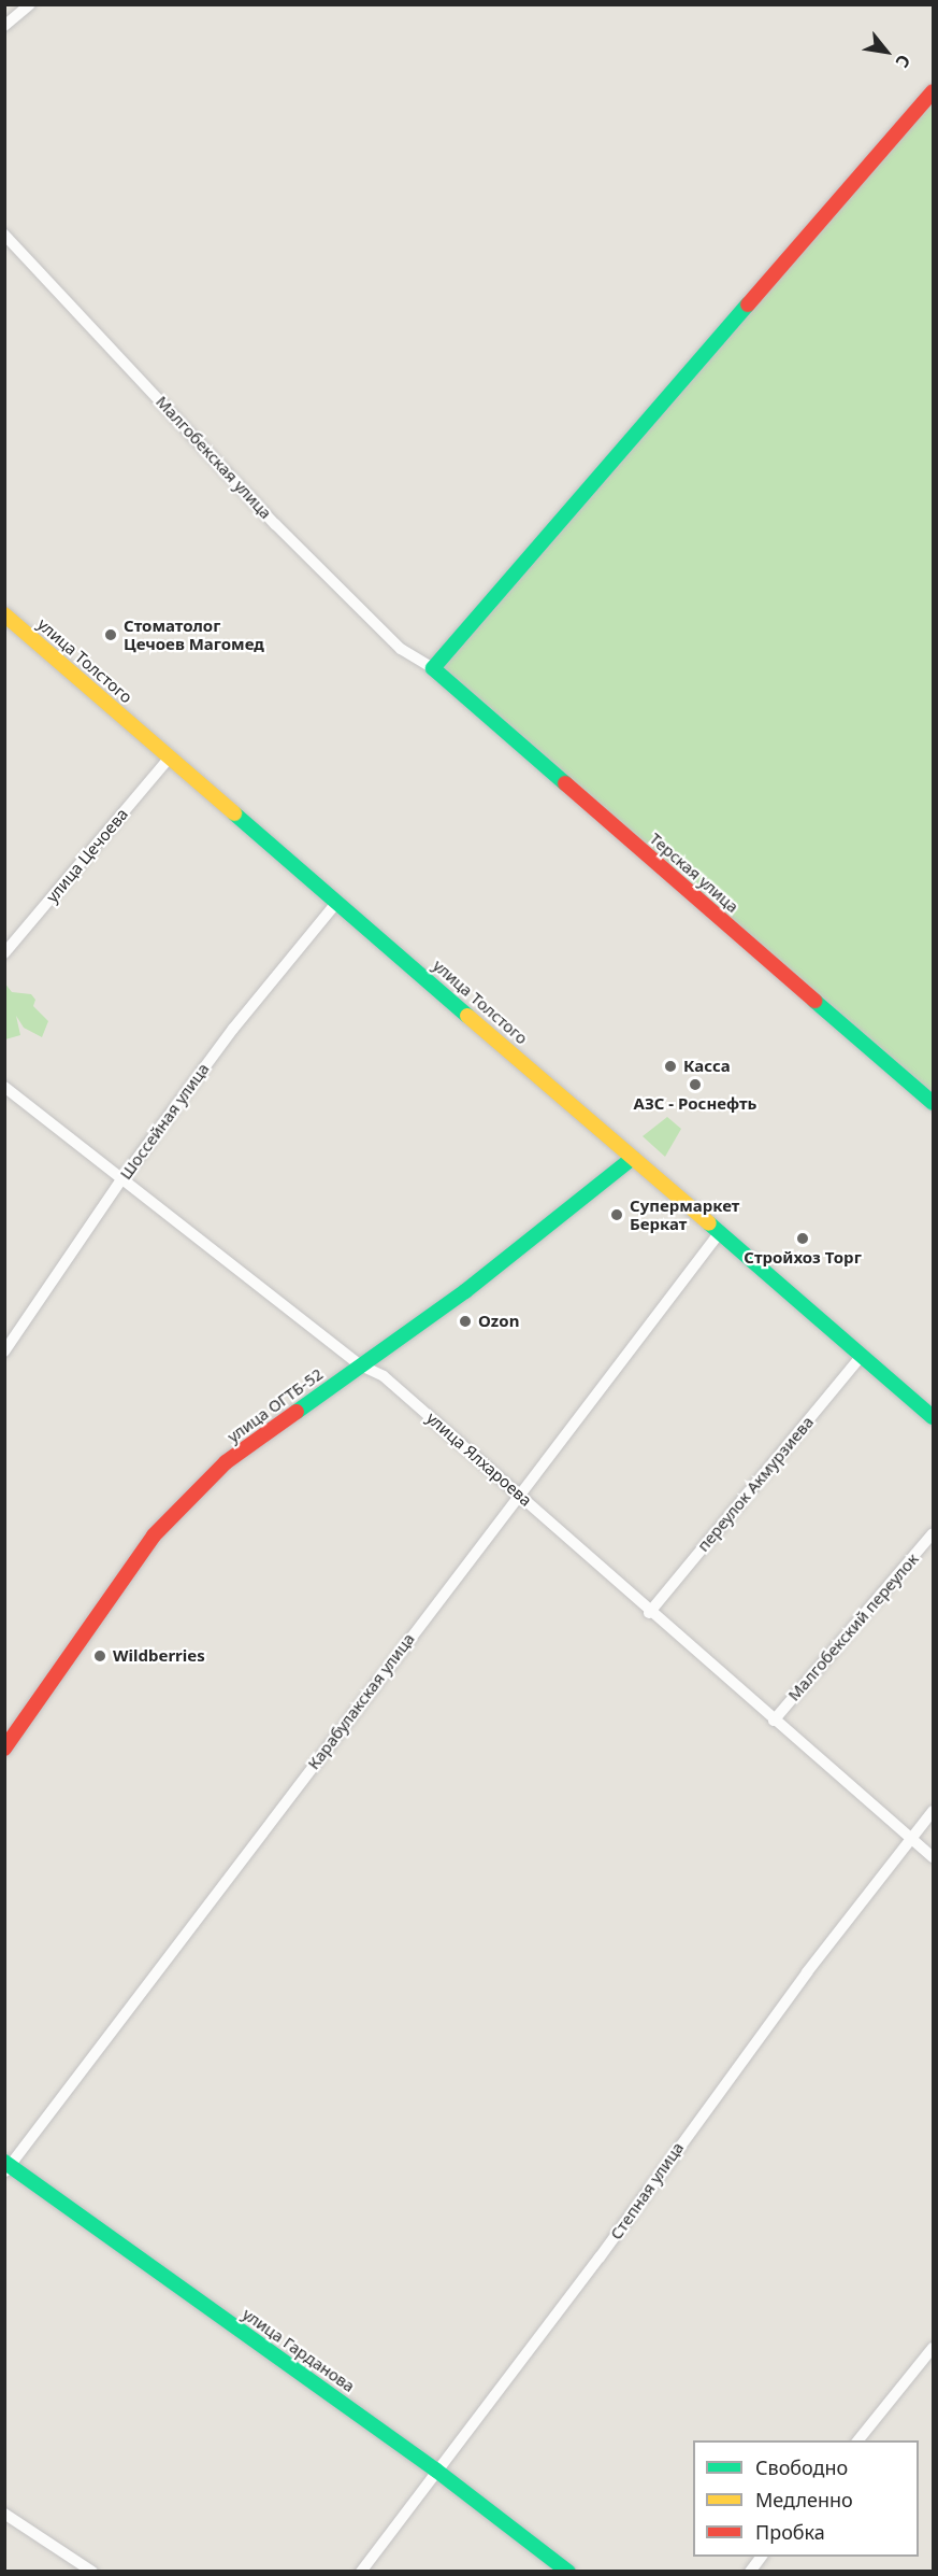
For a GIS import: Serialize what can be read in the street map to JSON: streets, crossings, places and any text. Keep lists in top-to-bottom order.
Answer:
{
  "streets": {
    "street": [
      "Малгобекская улица",
      "улица Толстого",
      "улица Цечоева",
      "Терская улица",
      "Шоссейная улица",
      "улица ОГТБ-52",
      "улица Ялхароева",
      "переулок Акмурзиева",
      "Малгобекский переулок",
      "Карабулакская улица",
      "Степная улица",
      "улица Гарданова"
    ]
  },
  "crossings": [
    ["Малгобекская улица", "Терская улица"],
    ["улица Толстого", "улица Цечоева"],
    ["улица Толстого", "Шоссейная улица"],
    ["улица Толстого", "улица ОГТБ-52"],
    ["улица Толстого", "переулок Акмурзиева"],
    ["улица Толстого", "Карабулакская улица"],
    ["Шоссейная улица", "улица Ялхароева"],
    ["улица ОГТБ-52", "улица Ялхароева"],
    ["улица Ялхароева", "переулок Акмурзиева"],
    ["улица Ялхароева", "Малгобекский переулок"],
    ["улица Ялхароева", "Карабулакская улица"],
    ["улица Ялхароева", "Степная улица"],
    ["Карабулакская улица", "улица Гарданова"],
    ["Степная улица", "улица Гарданова"]
  ],
  "places": [
    "Стоматолог Цечоев Магомед",
    "Касса",
    "АЗС - Роснефть",
    "Супермаркет Беркат",
    "Стройхоз Торг",
    "Ozon",
    "Wildberries"
  ],
  "legend": ["Свободно", "Медленно", "Пробка"],
  "north": "bottom right"
}
